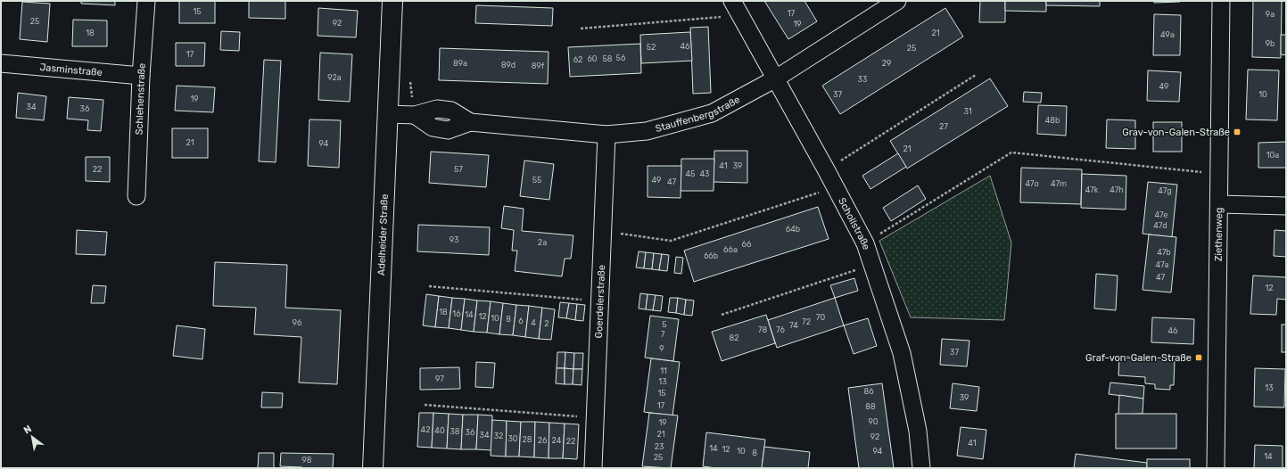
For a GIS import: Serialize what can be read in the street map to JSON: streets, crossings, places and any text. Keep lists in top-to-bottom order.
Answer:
{
  "streets": {
    "main road": ["Adelheider Straße"],
    "street": [
      "Jasminstraße",
      "Schlehenstraße",
      "Stauffenbergstraße",
      "Schollstraße",
      "Ziethenweg",
      "Goerdelerstraße"
    ]
  },
  "crossings": [
    ["Jasminstraße", "Schlehenstraße"],
    ["Stauffenbergstraße", "Schollstraße"],
    ["Stauffenbergstraße", "Adelheider Straße"],
    ["Stauffenbergstraße", "Goerdelerstraße"]
  ],
  "places": {
    "transit": ["Grav-von-Galen-Straße", "Graf-von-Galen-Straße"]
  },
  "house_numbers": [
    "15",
    "17",
    "9a",
    "25",
    "92",
    "19",
    "18",
    "21",
    "49a",
    "9b",
    "46",
    "52",
    "25",
    "17",
    "56",
    "60",
    "58",
    "62",
    "89a",
    "29",
    "89d",
    "89f",
    "92a",
    "33",
    "49",
    "37",
    "10",
    "19",
    "34",
    "36",
    "31",
    "48b",
    "27",
    "21",
    "94",
    "21",
    "10a",
    "41",
    "39",
    "22",
    "57",
    "45",
    "43",
    "55",
    "49",
    "47",
    "47o",
    "47m",
    "47k",
    "47h",
    "47g",
    "47e",
    "47d",
    "64b",
    "93",
    "2a",
    "66",
    "66a",
    "47b",
    "66b",
    "47a",
    "47",
    "12",
    "18",
    "16",
    "14",
    "12",
    "70",
    "10",
    "8",
    "6",
    "72",
    "96",
    "4",
    "2",
    "5",
    "74",
    "78",
    "76",
    "46",
    "7",
    "82",
    "9",
    "37",
    "11",
    "97",
    "13",
    "13",
    "86",
    "15",
    "39",
    "17",
    "88",
    "90",
    "19",
    "42",
    "40",
    "38",
    "36",
    "21",
    "34",
    "32",
    "92",
    "30",
    "28",
    "26",
    "24",
    "22",
    "41",
    "23",
    "14",
    "12",
    "10",
    "94",
    "8",
    "14",
    "25",
    "98"
  ],
  "north": "top left"
}
